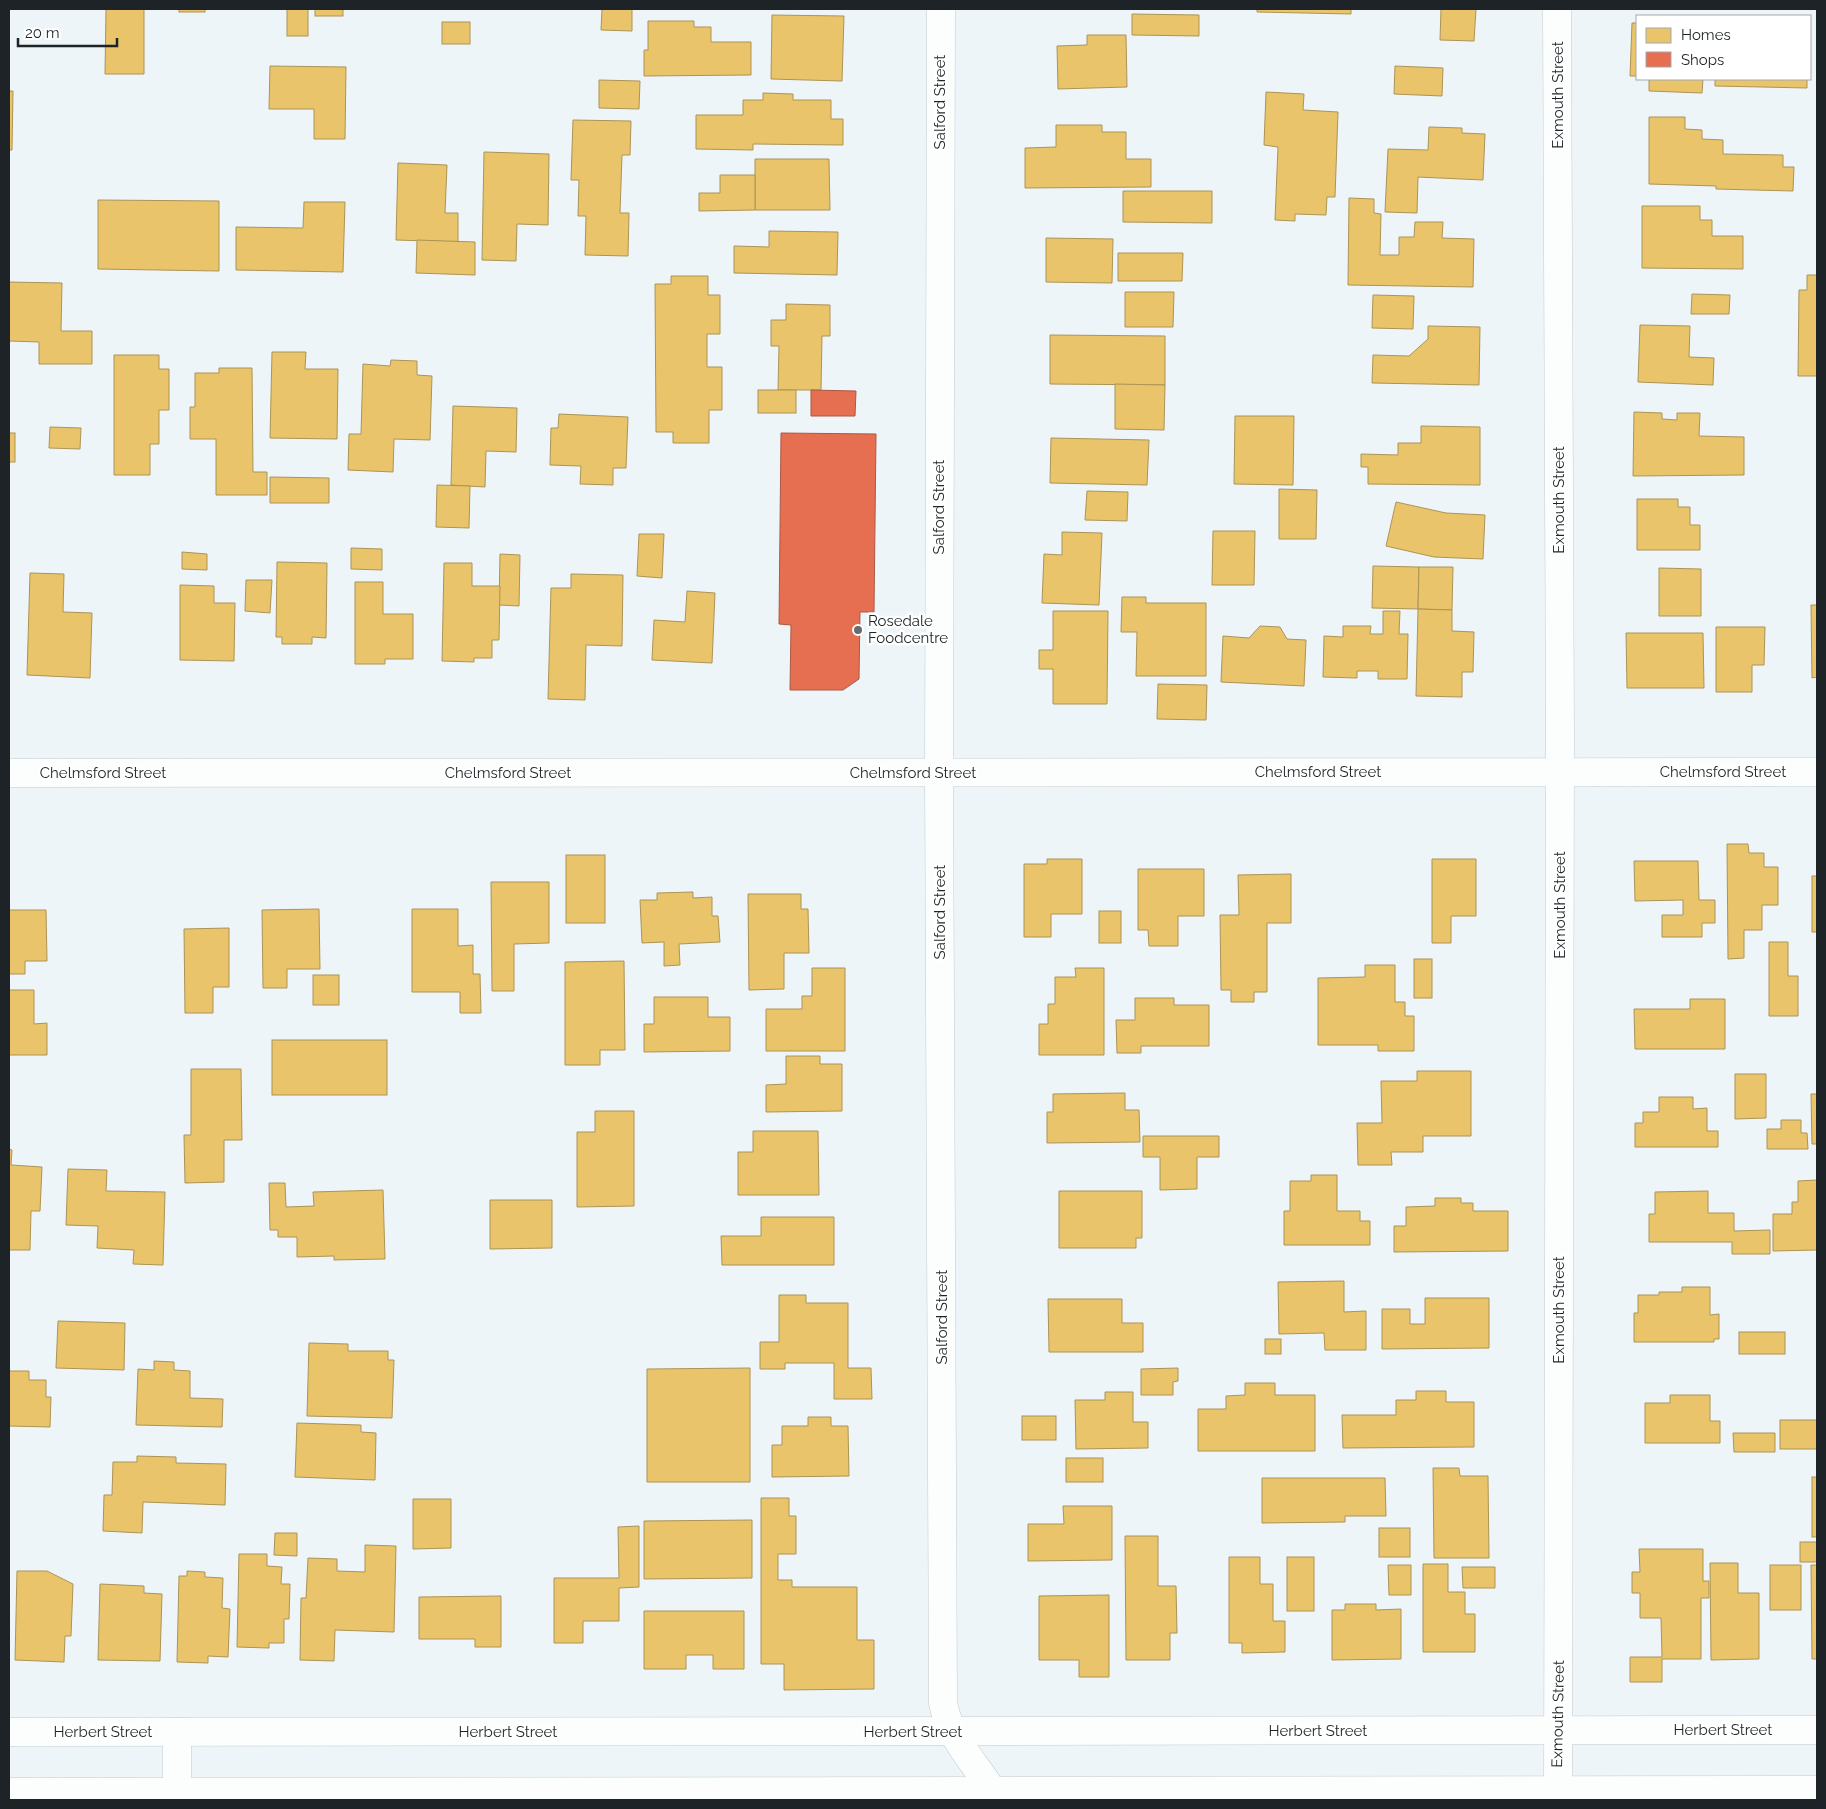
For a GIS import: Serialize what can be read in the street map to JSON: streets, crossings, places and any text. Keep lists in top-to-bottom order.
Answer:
{
  "streets": {
    "street": [
      "Exmouth Street",
      "Salford Street",
      "Chelmsford Street",
      "Herbert Street"
    ]
  },
  "crossings": [
    ["Exmouth Street", "Chelmsford Street"],
    ["Exmouth Street", "Herbert Street"],
    ["Salford Street", "Chelmsford Street"],
    ["Salford Street", "Herbert Street"]
  ],
  "places": ["Rosedale Foodcentre"],
  "legend": ["Homes", "Shops"],
  "scale_bar": "20 m"
}
